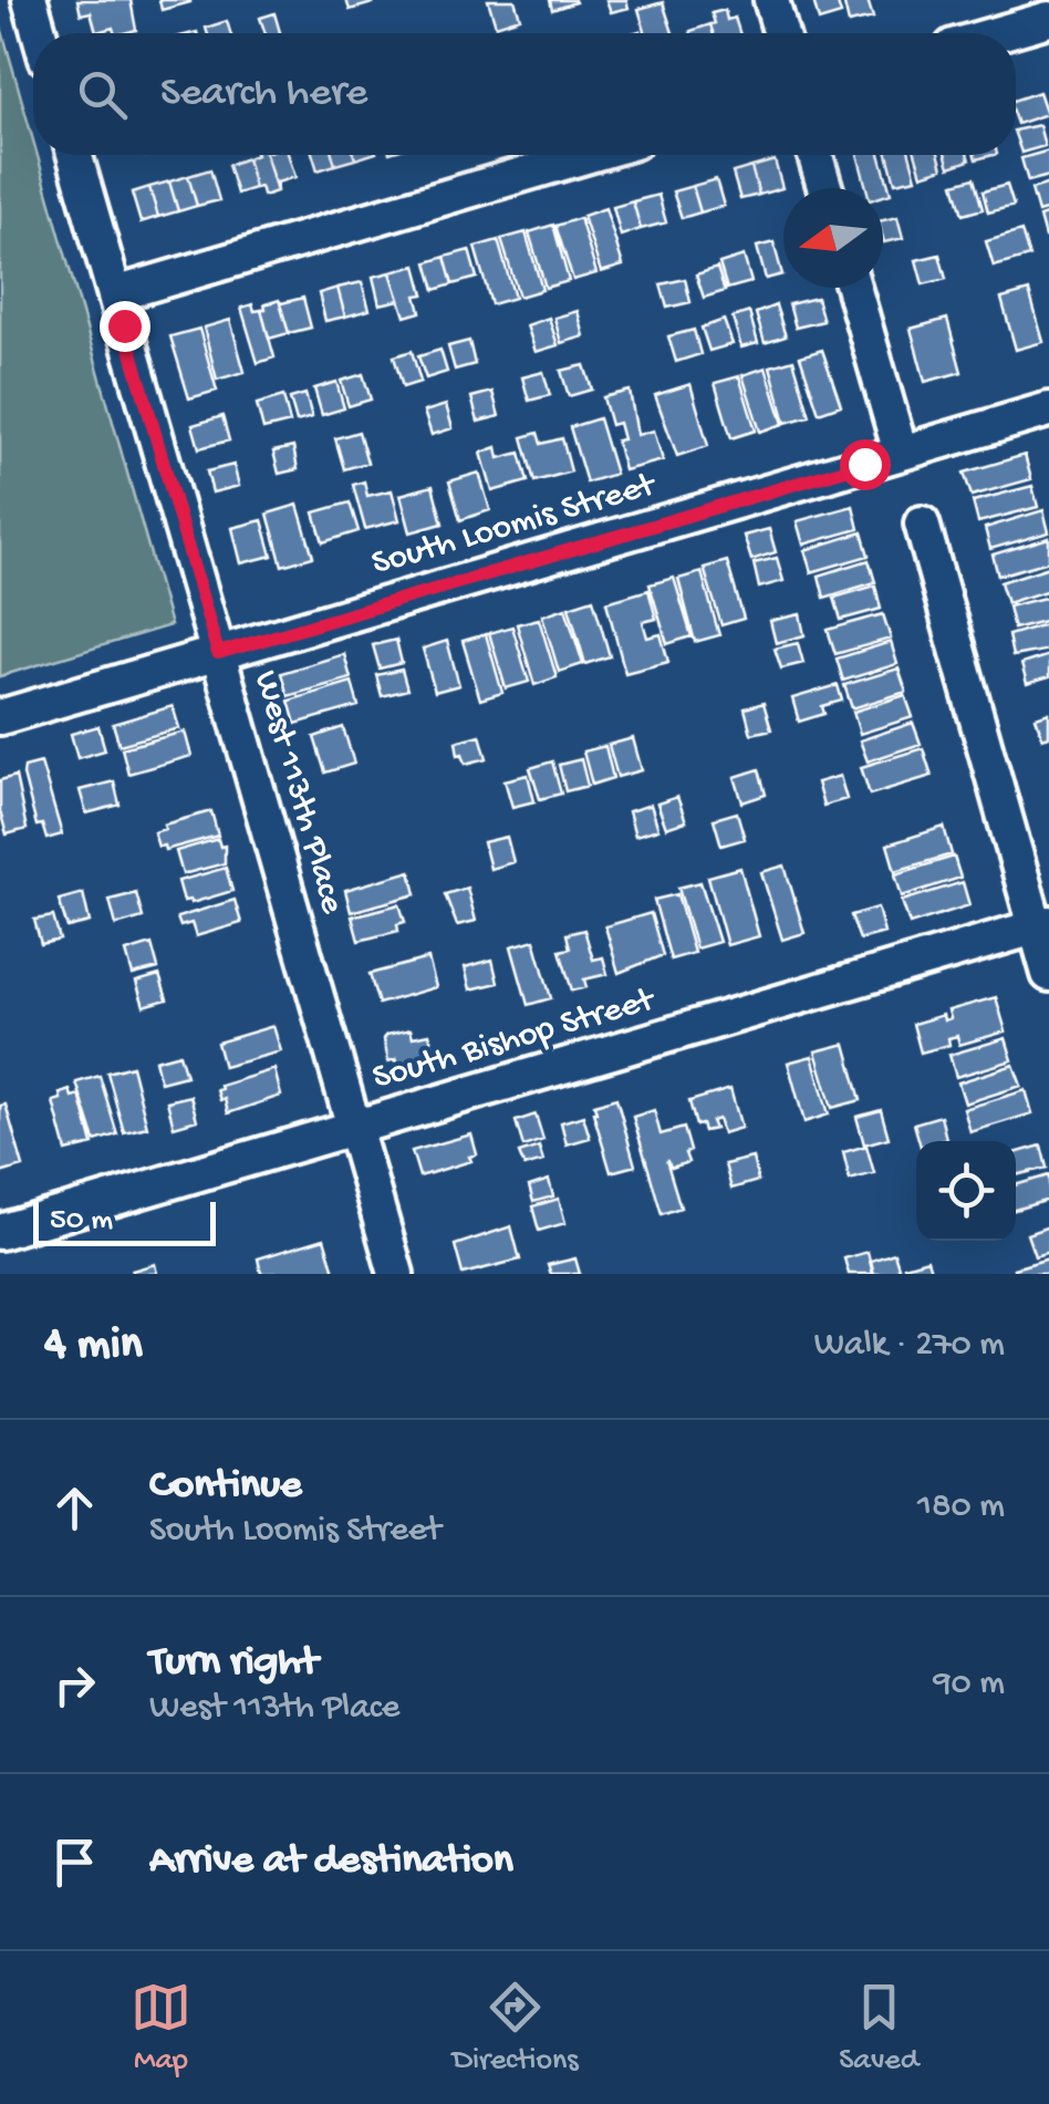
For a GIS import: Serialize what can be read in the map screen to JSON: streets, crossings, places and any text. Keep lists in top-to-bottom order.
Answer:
{
  "streets": {
    "street": ["South Loomis Street", "West 113th Place", "South Bishop Street"]
  },
  "crossings": [
    ["South Loomis Street", "West 113th Place"],
    ["West 113th Place", "South Bishop Street"]
  ],
  "scale_bar": "50 m",
  "north": "left",
  "page": {
    "search": "Search here",
    "scale": "50 m",
    "heading": ["4 min", "Walk · 270 m"],
    "list": [
      ["Continue", "South Loomis Street", "180 m"],
      ["Turn right", "West 113th Place", "90 m"],
      "Arrive at destination"
    ],
    "nav": ["Map", "Directions", "Saved"]
  }
}
